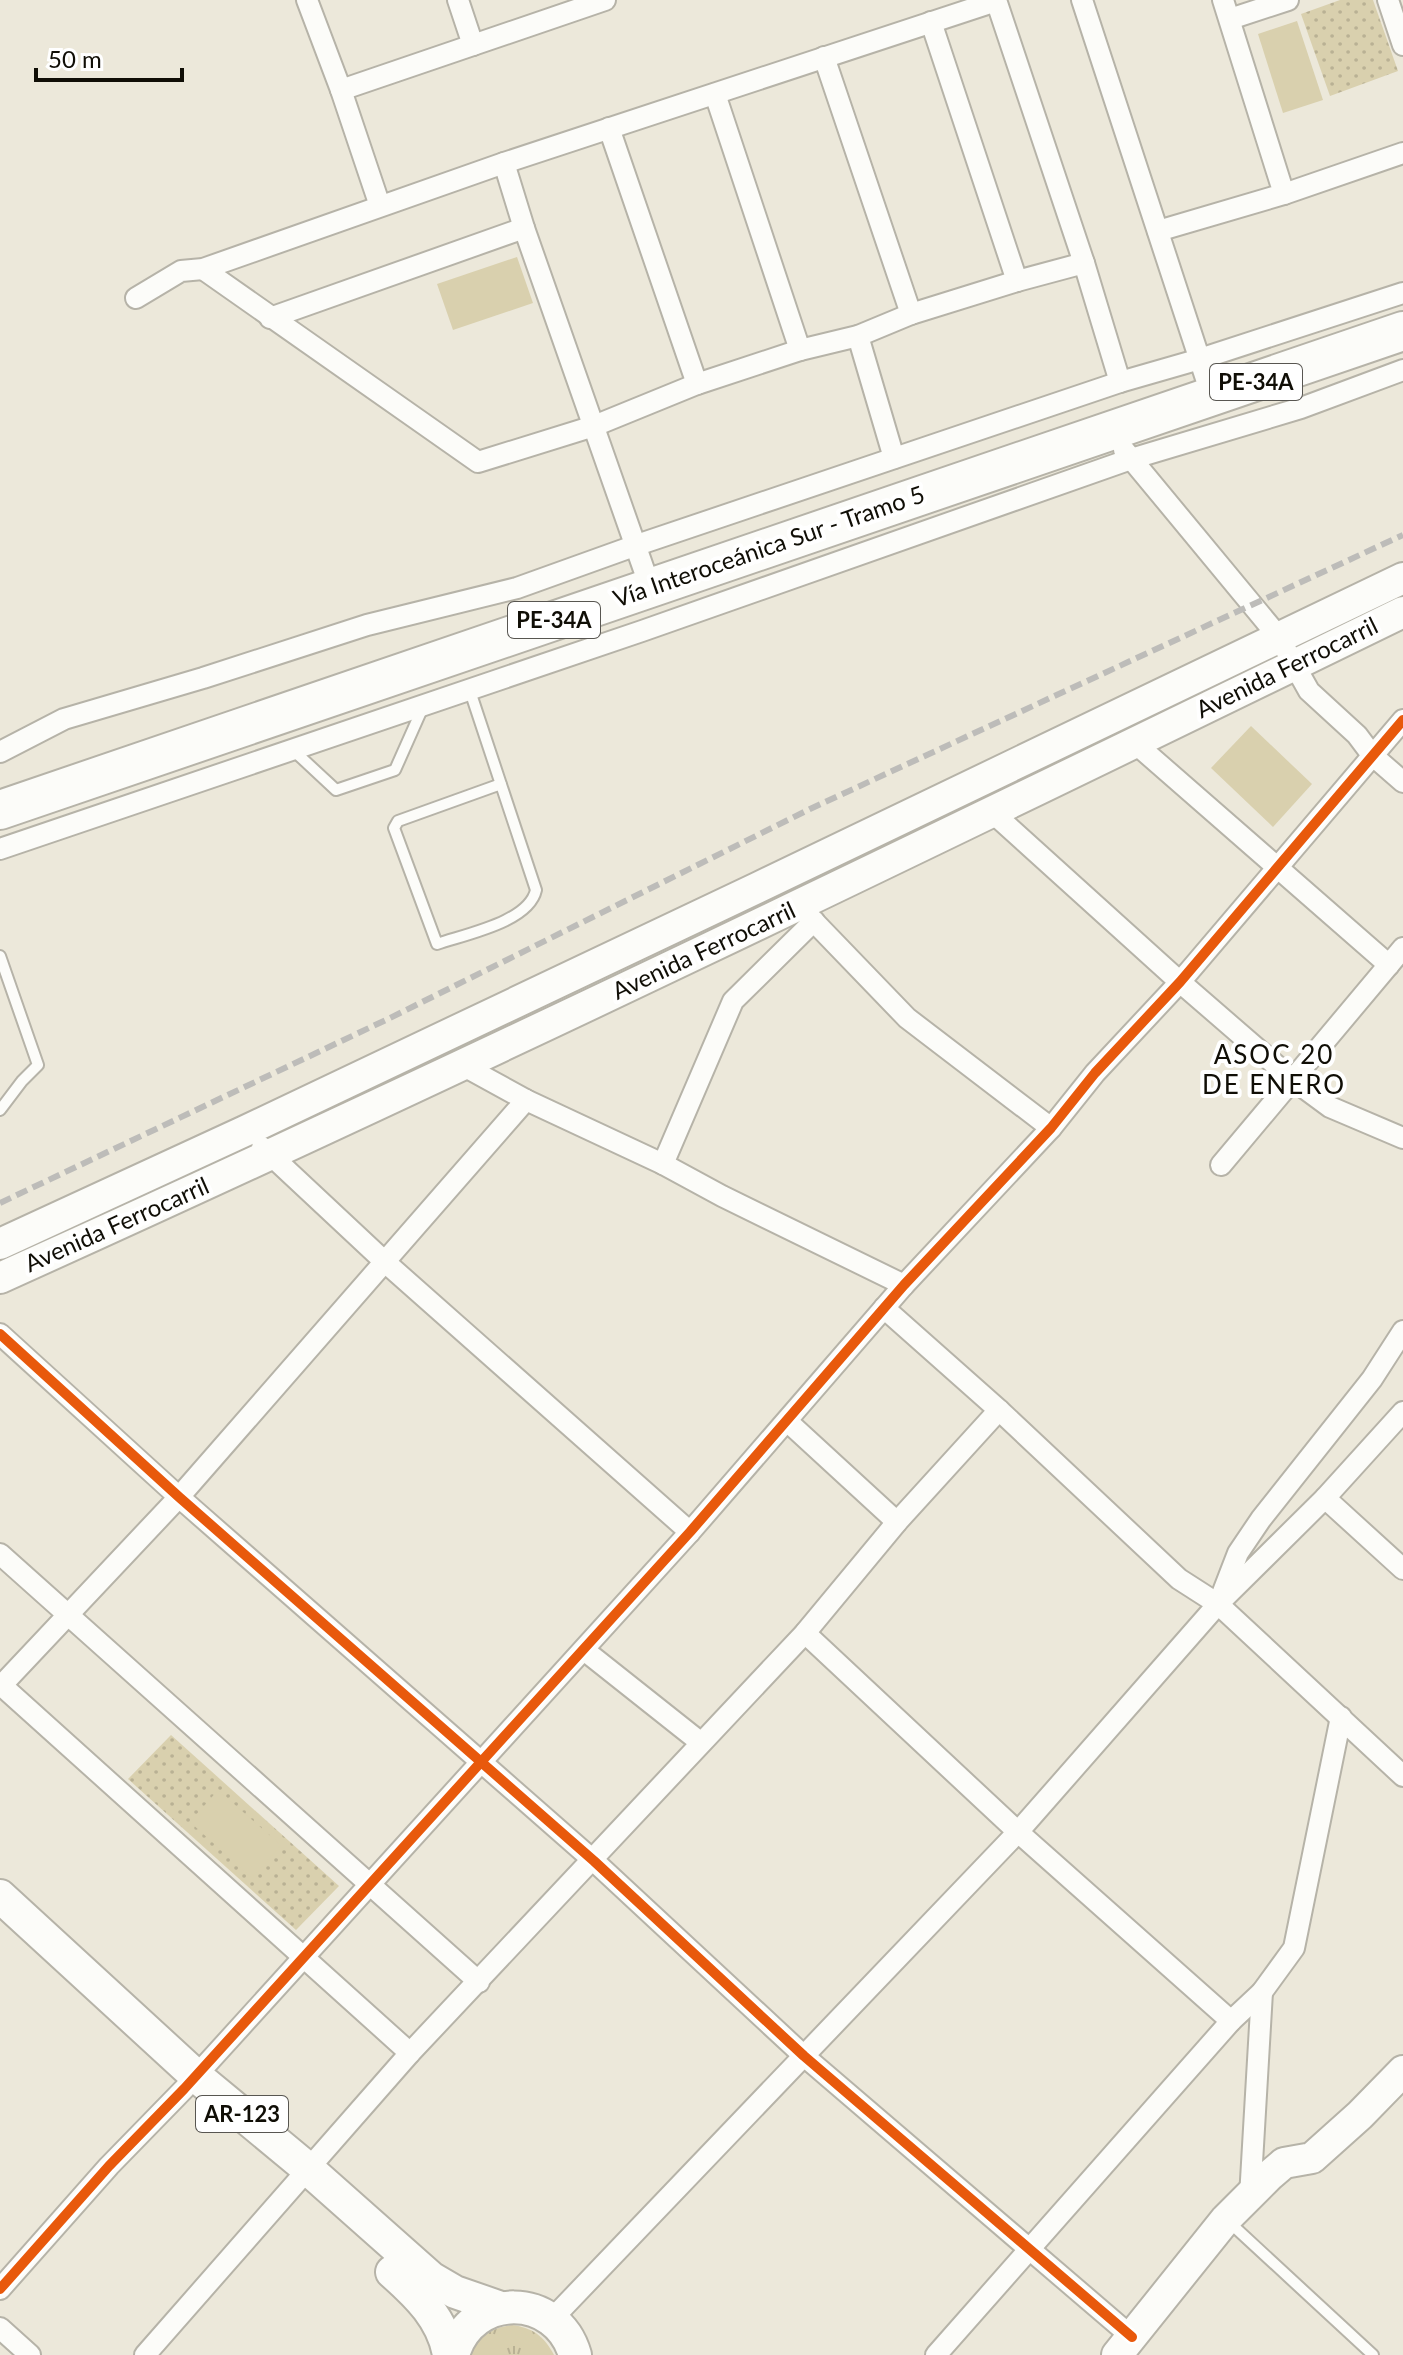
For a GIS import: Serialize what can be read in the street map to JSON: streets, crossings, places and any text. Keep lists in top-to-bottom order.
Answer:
{
  "streets": {
    "highway": ["PE-34A", "Vía Interoceánica Sur - Tramo 5"],
    "main road": ["Avenida Ferrocarril", "AR-123"]
  },
  "districts": ["ASOC 20 DE ENERO"],
  "scale_bar": "50 m"
}
